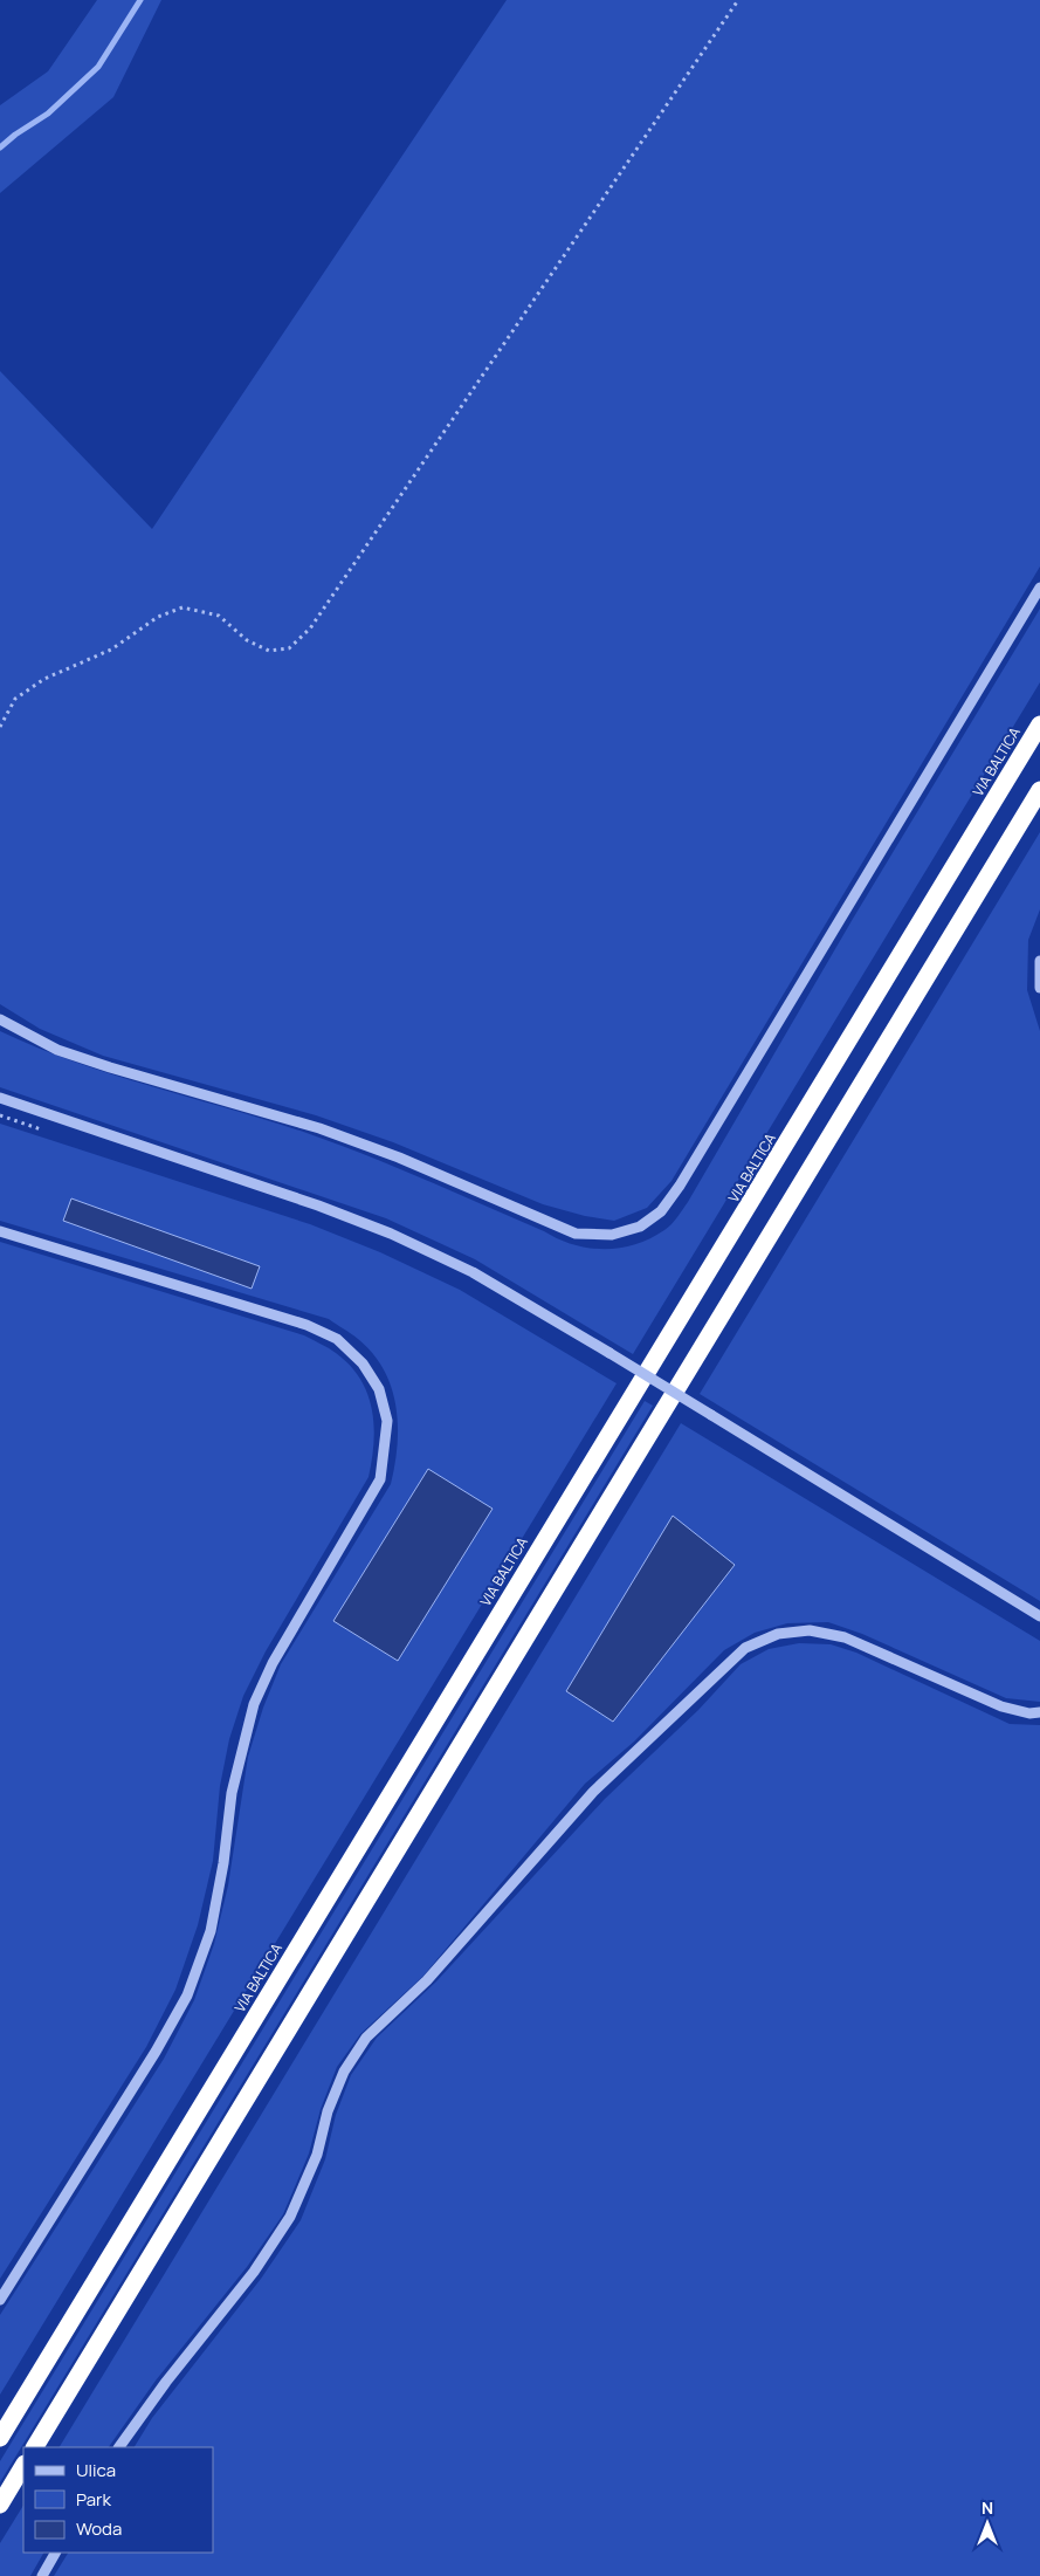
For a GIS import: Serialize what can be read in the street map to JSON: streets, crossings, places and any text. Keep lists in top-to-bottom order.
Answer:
{
  "streets": {
    "highway": ["VIA BALTICA"]
  },
  "legend": ["Ulica", "Park", "Woda"],
  "north": "top"
}
